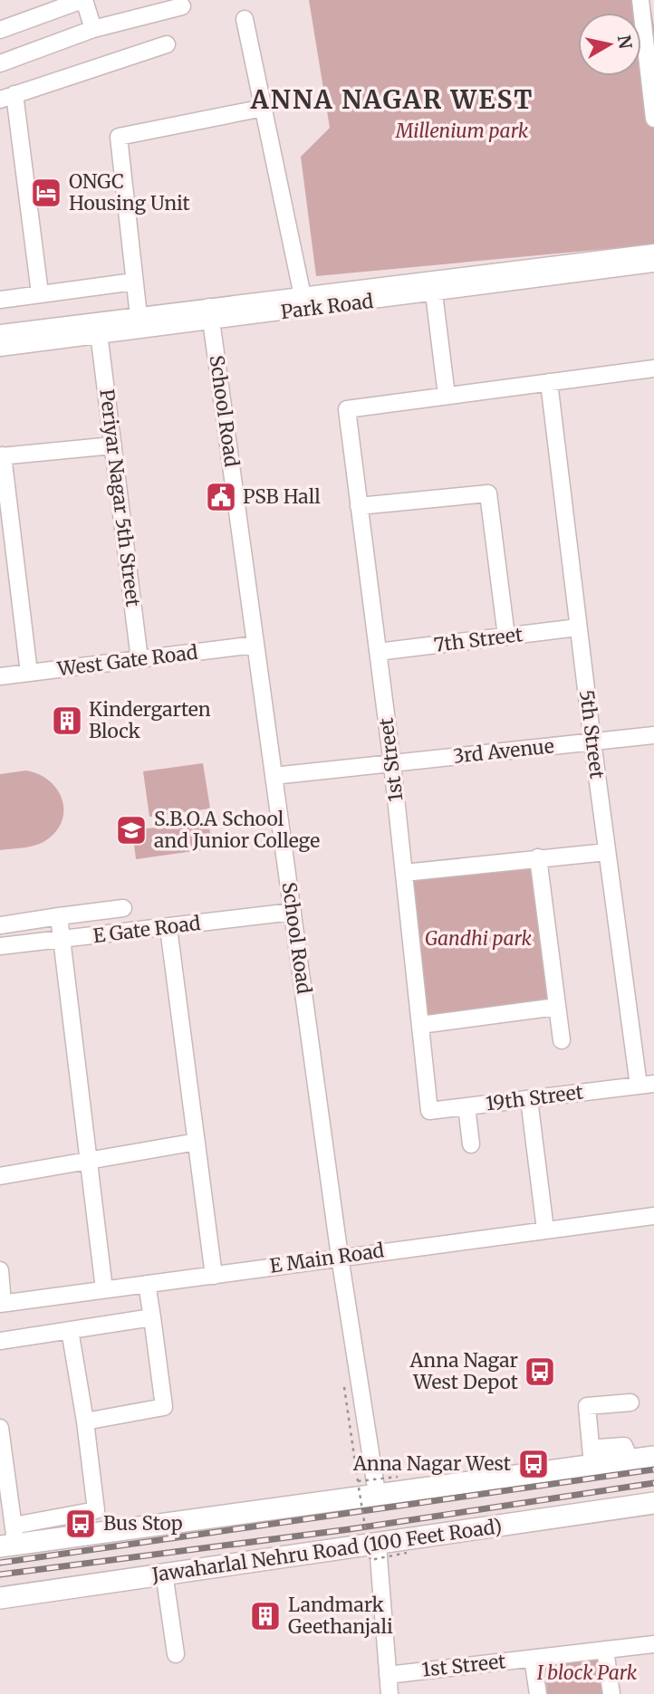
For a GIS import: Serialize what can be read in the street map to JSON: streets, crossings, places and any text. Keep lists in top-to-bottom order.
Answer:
{
  "streets": {
    "main road": ["Jawaharlal Nehru Road (100 Feet Road)"],
    "street": [
      "Park Road",
      "School Road",
      "Periyar Nagar 5th Street",
      "7th Street",
      "West Gate Road",
      "5th Street",
      "3rd Avenue",
      "1st Street",
      "E Gate Road",
      "19th Street",
      "E Main Road"
    ]
  },
  "crossings": [
    ["Park Road", "School Road"],
    ["Park Road", "Periyar Nagar 5th Street"],
    ["School Road", "West Gate Road"],
    ["School Road", "3rd Avenue"],
    ["School Road", "E Gate Road"],
    ["School Road", "E Main Road"],
    ["Periyar Nagar 5th Street", "West Gate Road"],
    ["7th Street", "5th Street"],
    ["7th Street", "1st Street"],
    ["5th Street", "3rd Avenue"],
    ["5th Street", "19th Street"],
    ["3rd Avenue", "1st Street"],
    ["1st Street", "19th Street"]
  ],
  "districts": ["ANNA NAGAR WEST"],
  "parks": ["Millenium park", "Gandhi park", "I block Park"],
  "places": {
    "hotel": ["ONGC Housing Unit"],
    "public building": ["PSB Hall"],
    "building": ["Kindergarten Block", "Landmark Geethanjali"],
    "school or university": ["S.B.O.A School and Junior College"],
    "bus stop": ["Anna Nagar West Depot", "Anna Nagar West", "Bus Stop"]
  },
  "north": "right"
}
